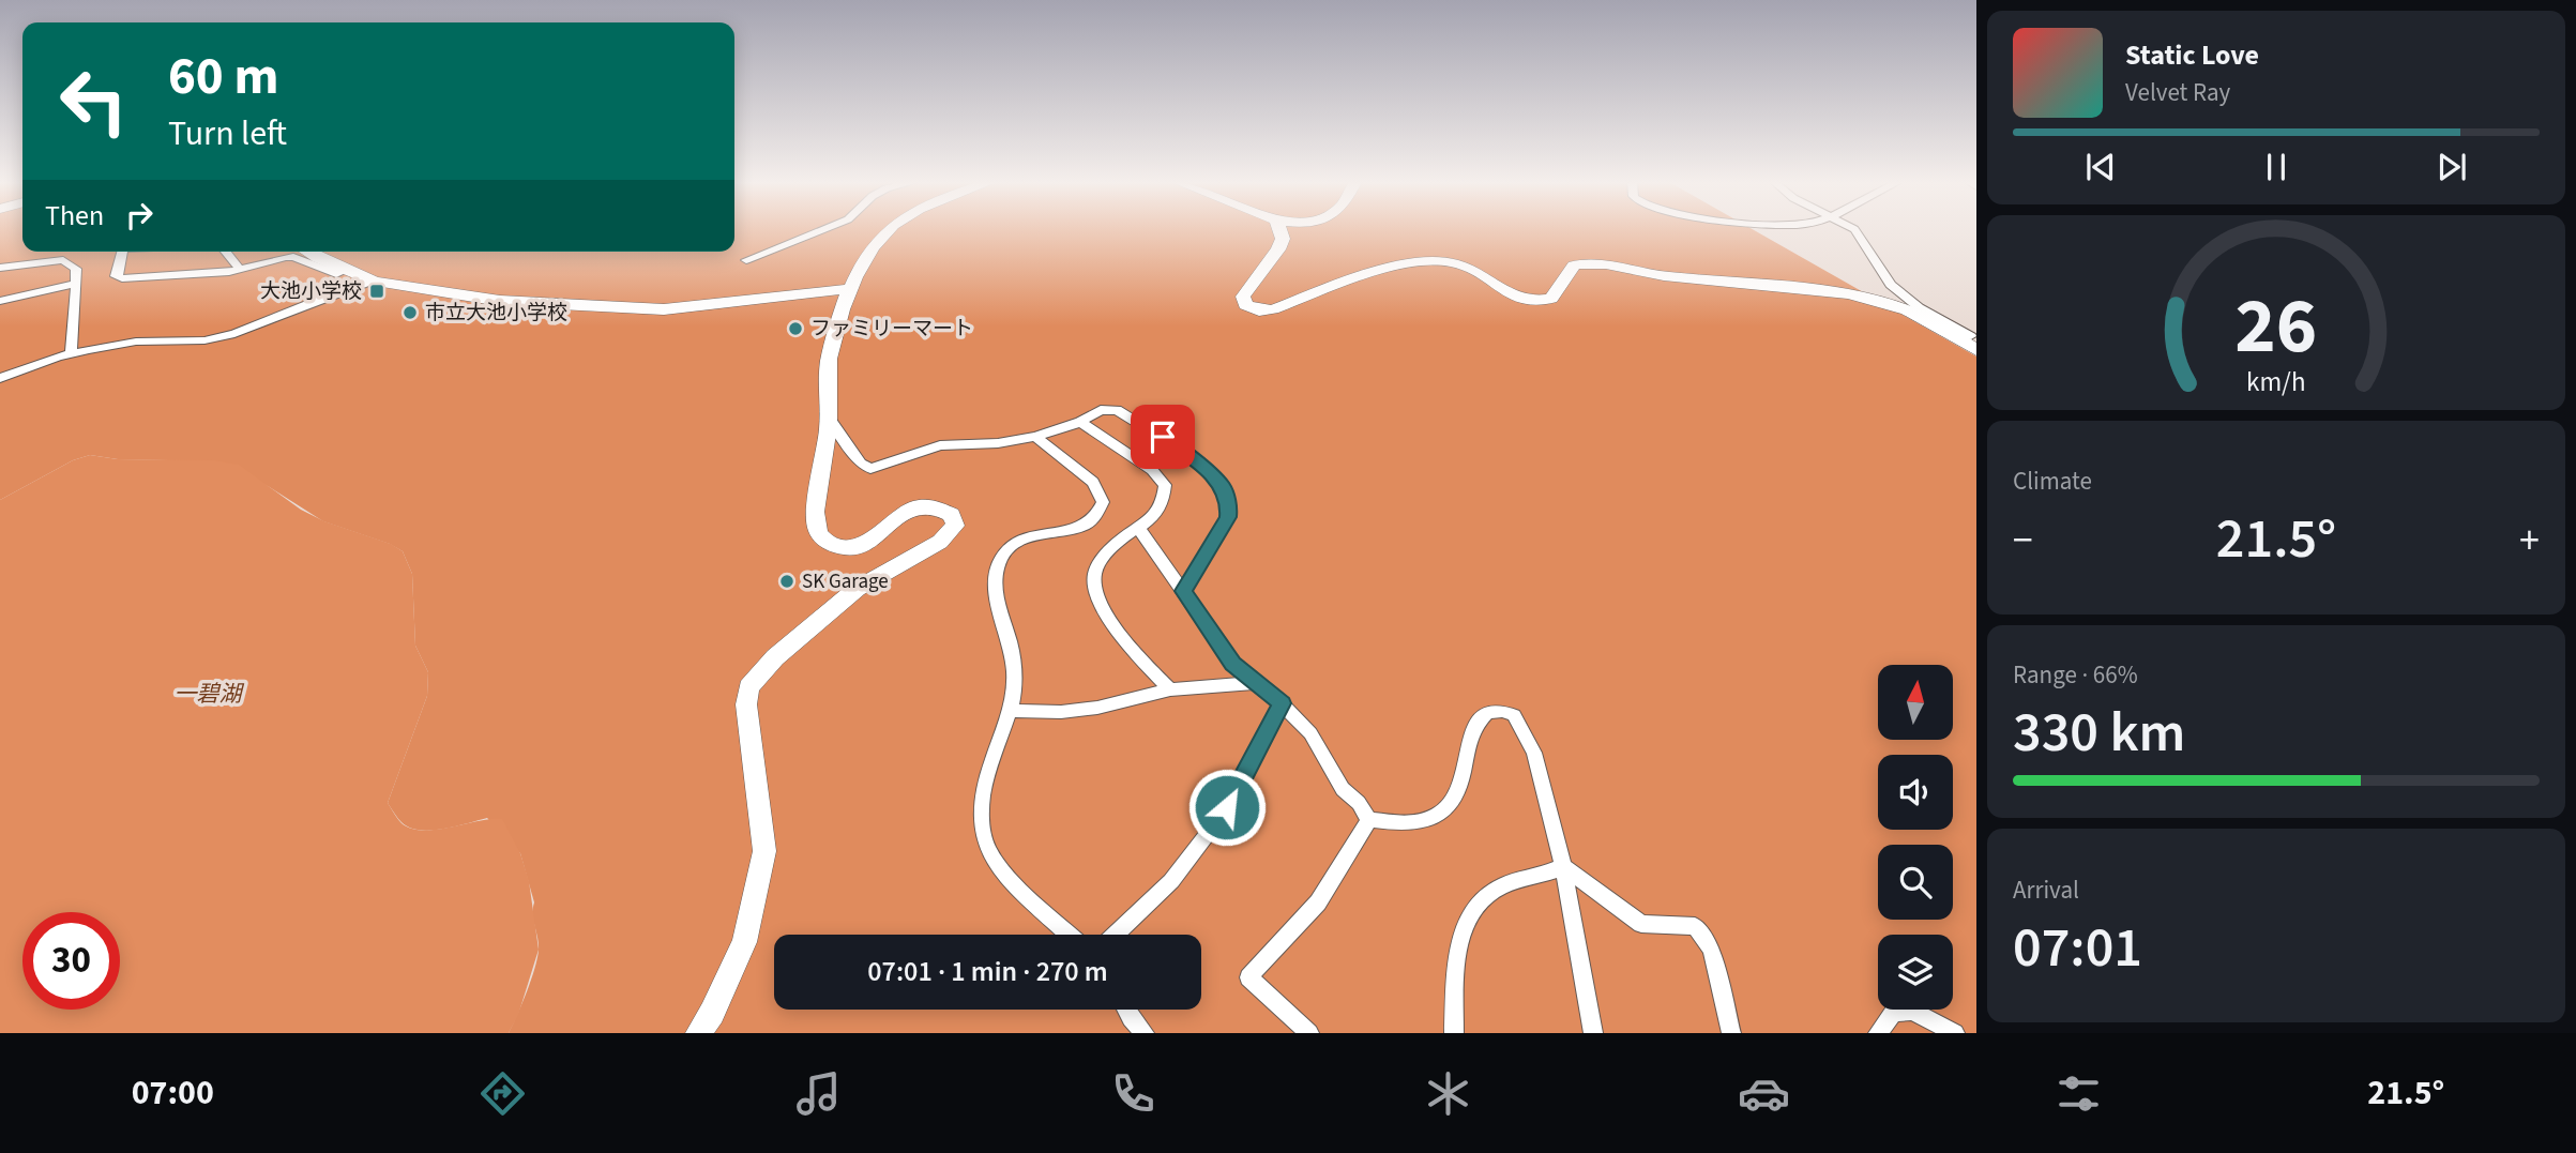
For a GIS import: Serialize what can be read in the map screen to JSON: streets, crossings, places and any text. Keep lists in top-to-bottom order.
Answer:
{
  "water": ["一碧湖"],
  "places": {
    "transit": ["大池小学校"],
    "other": ["市立大池小学校", "ファミリーマート", "SK Garage"]
  },
  "north": "top",
  "page": {
    "turn": ["60 m", "Turn left"],
    "song": ["Static Love", "Velvet Ray"],
    "then": "Then",
    "tile": [
      "Climate",
      ["Range · 66%", "330 km"],
      ["Arrival", "07:01"]
    ],
    "heat": ["−", "21.5°", "+"],
    "limit": "30",
    "trip": "07:01 · 1 min · 270 m",
    "tabs": ["07:00", "21.5°"],
    "gauge": ["26", "km/h"]
  }
}
